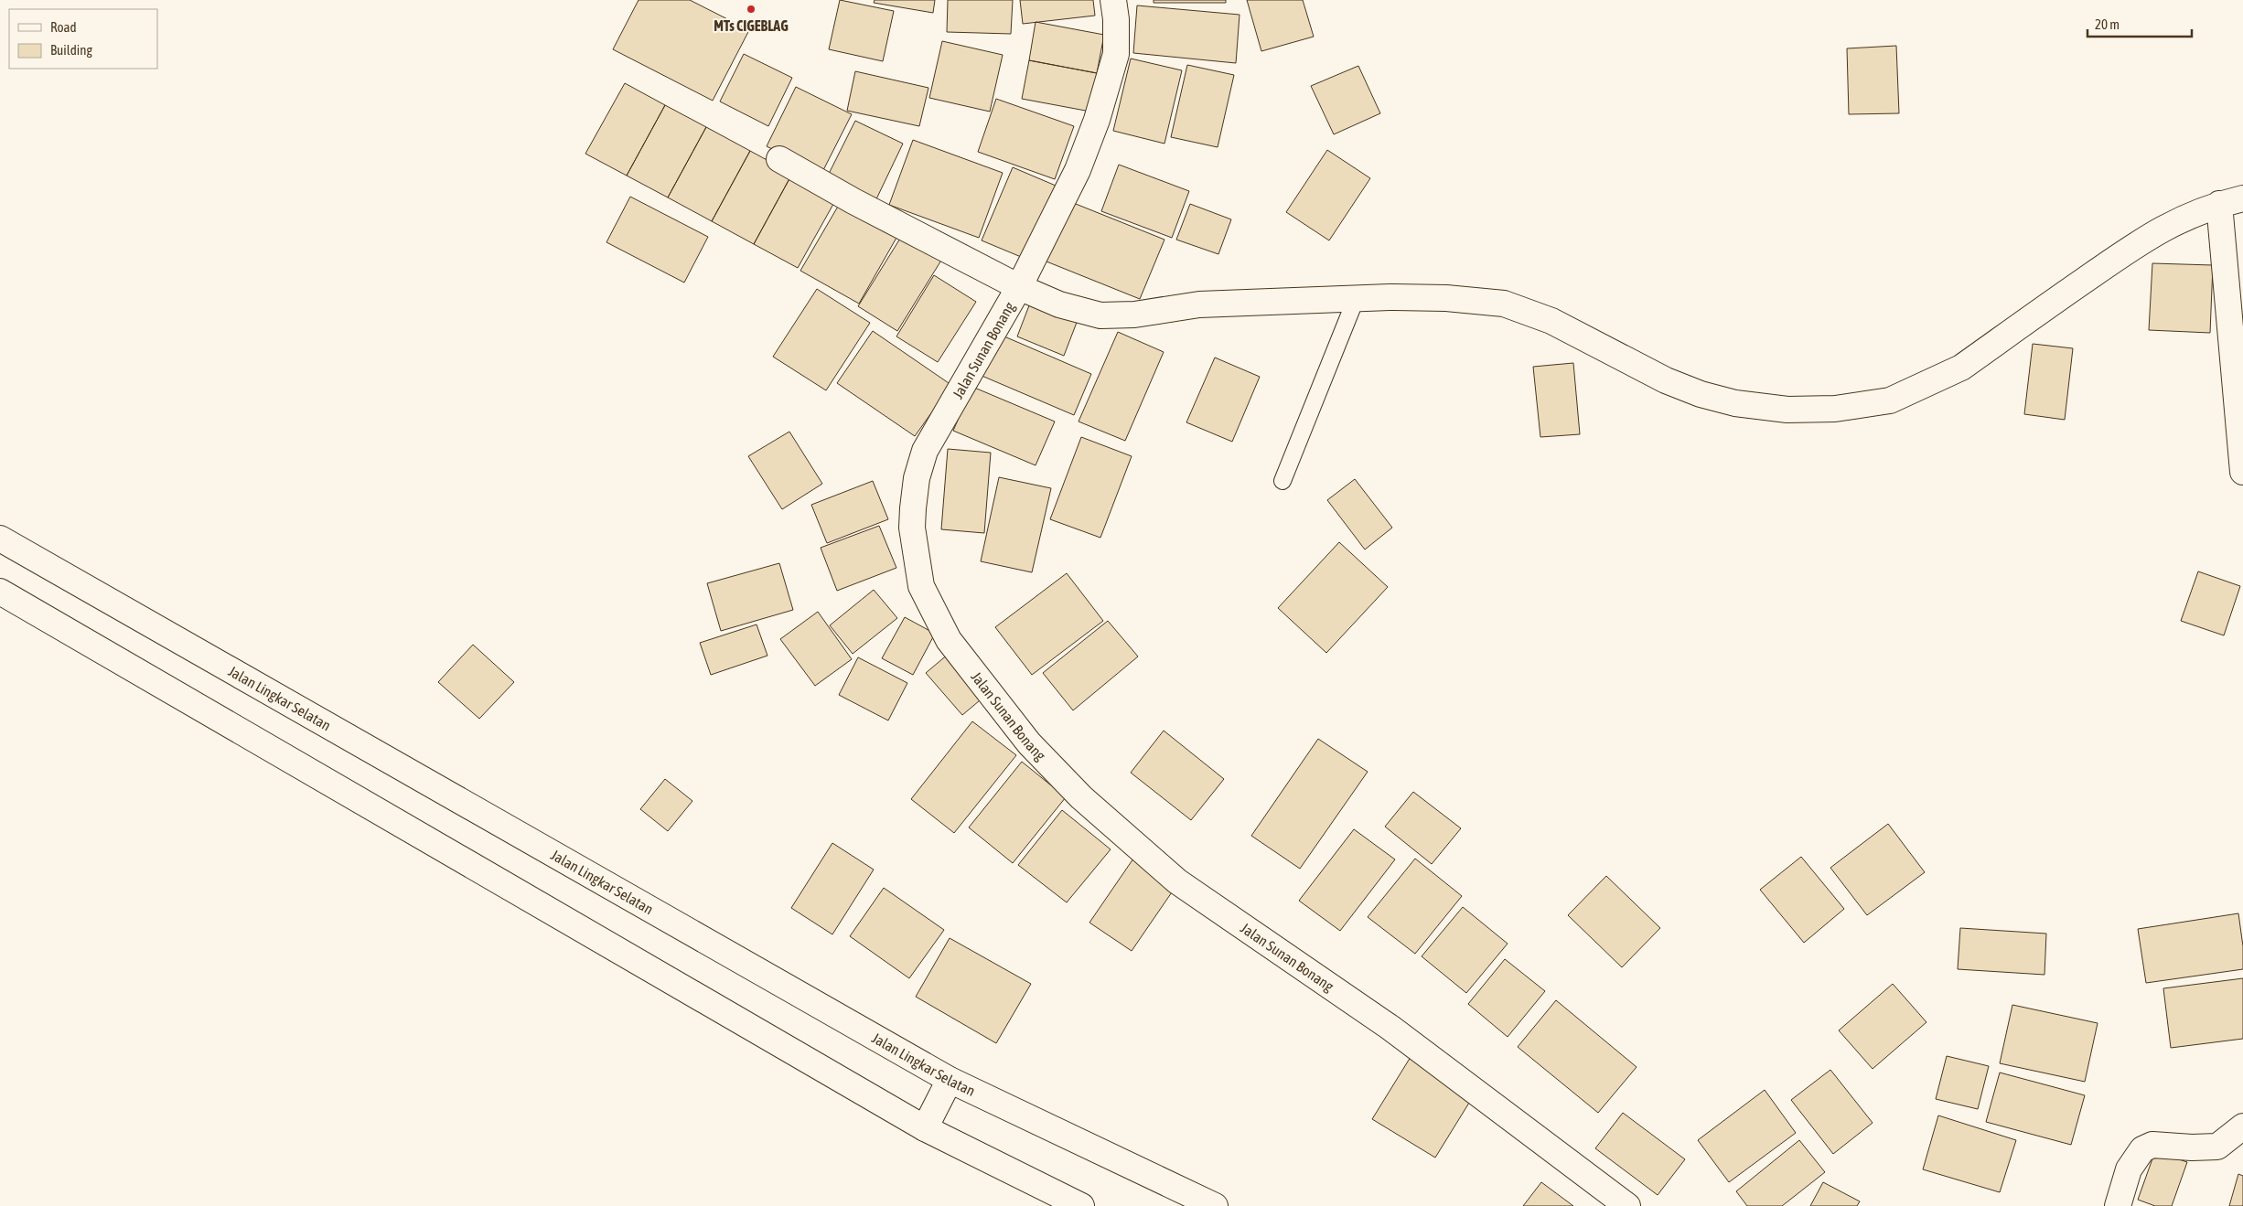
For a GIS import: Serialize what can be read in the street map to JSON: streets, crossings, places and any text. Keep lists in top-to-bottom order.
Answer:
{
  "streets": {
    "main road": ["Jalan Sunan Bonang", "Jalan Lingkar Selatan"]
  },
  "places": ["MTs CIGEBLAG"],
  "legend": ["Road", "Building"],
  "scale_bar": "20 m"
}
